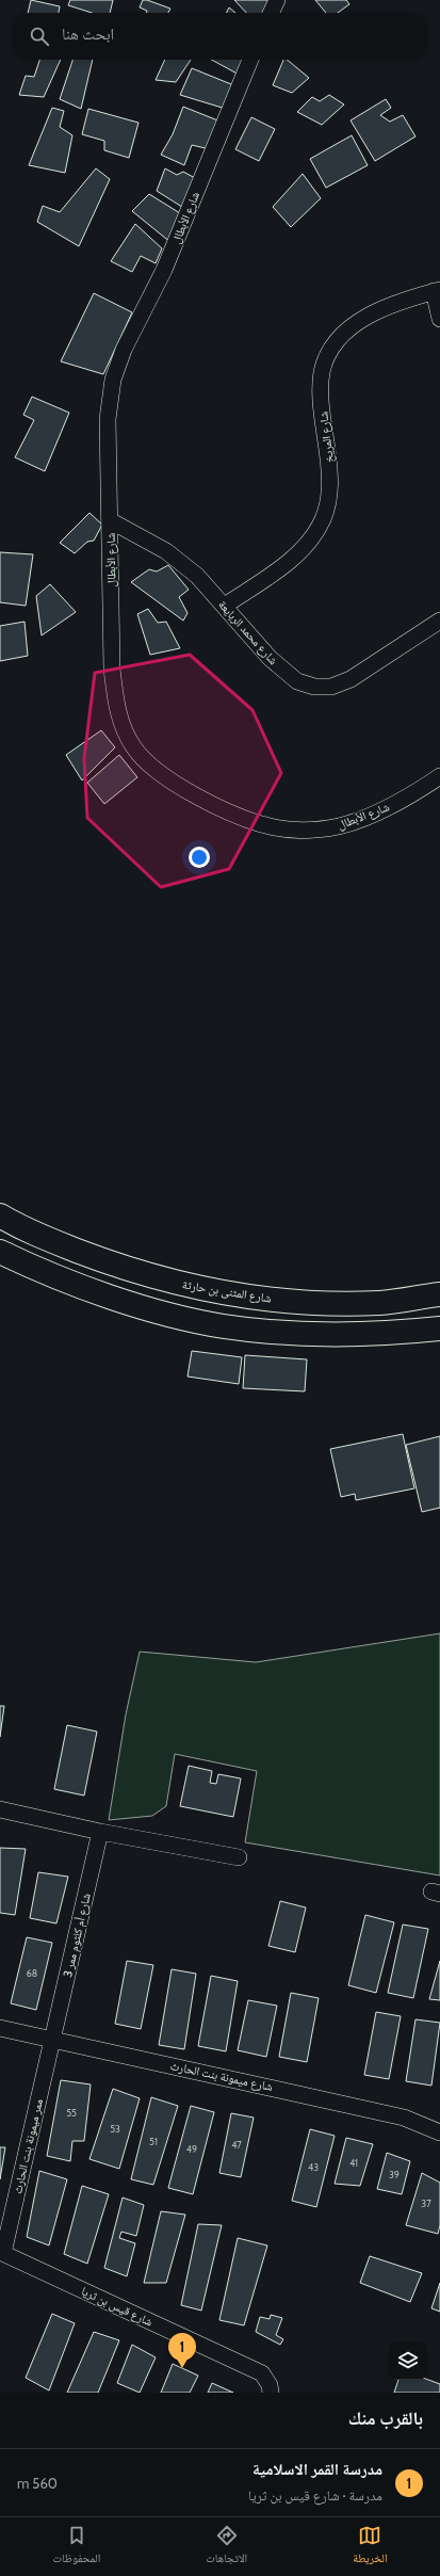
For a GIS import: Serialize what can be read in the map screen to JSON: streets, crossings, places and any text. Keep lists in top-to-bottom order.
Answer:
{
  "streets": {
    "highway": ["شارع المثنى بن حارثة"],
    "street": [
      "شارع الأبطال",
      "شارع المريخ",
      "شارع محمد الربايعة",
      "شارع أم كلثوم ممر 3",
      "شارع ميمونة بنت الحارث",
      "ممر ميمونة بنت الحارث",
      "شارع قيس بن ثريا"
    ]
  },
  "crossings": [
    ["شارع الأبطال", "شارع محمد الربايعة"],
    ["شارع المريخ", "شارع محمد الربايعة"],
    ["شارع أم كلثوم ممر 3", "شارع ميمونة بنت الحارث"],
    ["شارع أم كلثوم ممر 3", "ممر ميمونة بنت الحارث"],
    ["شارع ميمونة بنت الحارث", "ممر ميمونة بنت الحارث"],
    ["ممر ميمونة بنت الحارث", "شارع قيس بن ثريا"]
  ],
  "house_numbers": [
    "68",
    "55",
    "53",
    "51",
    "47",
    "49",
    "41",
    "43",
    "39",
    "37"
  ],
  "page": {
    "search": "ابحث هنا",
    "pins": "1",
    "heading": "بالقرب منك",
    "list": [
      {
        "mark": "1",
        "name": "مدرسة القمر الاسلامية",
        "note": "مدرسة · شارع قيس بن ثريا",
        "value": "560 m"
      }
    ],
    "nav": ["الخريطة", "الاتجاهات", "المحفوظات"]
  }
}
